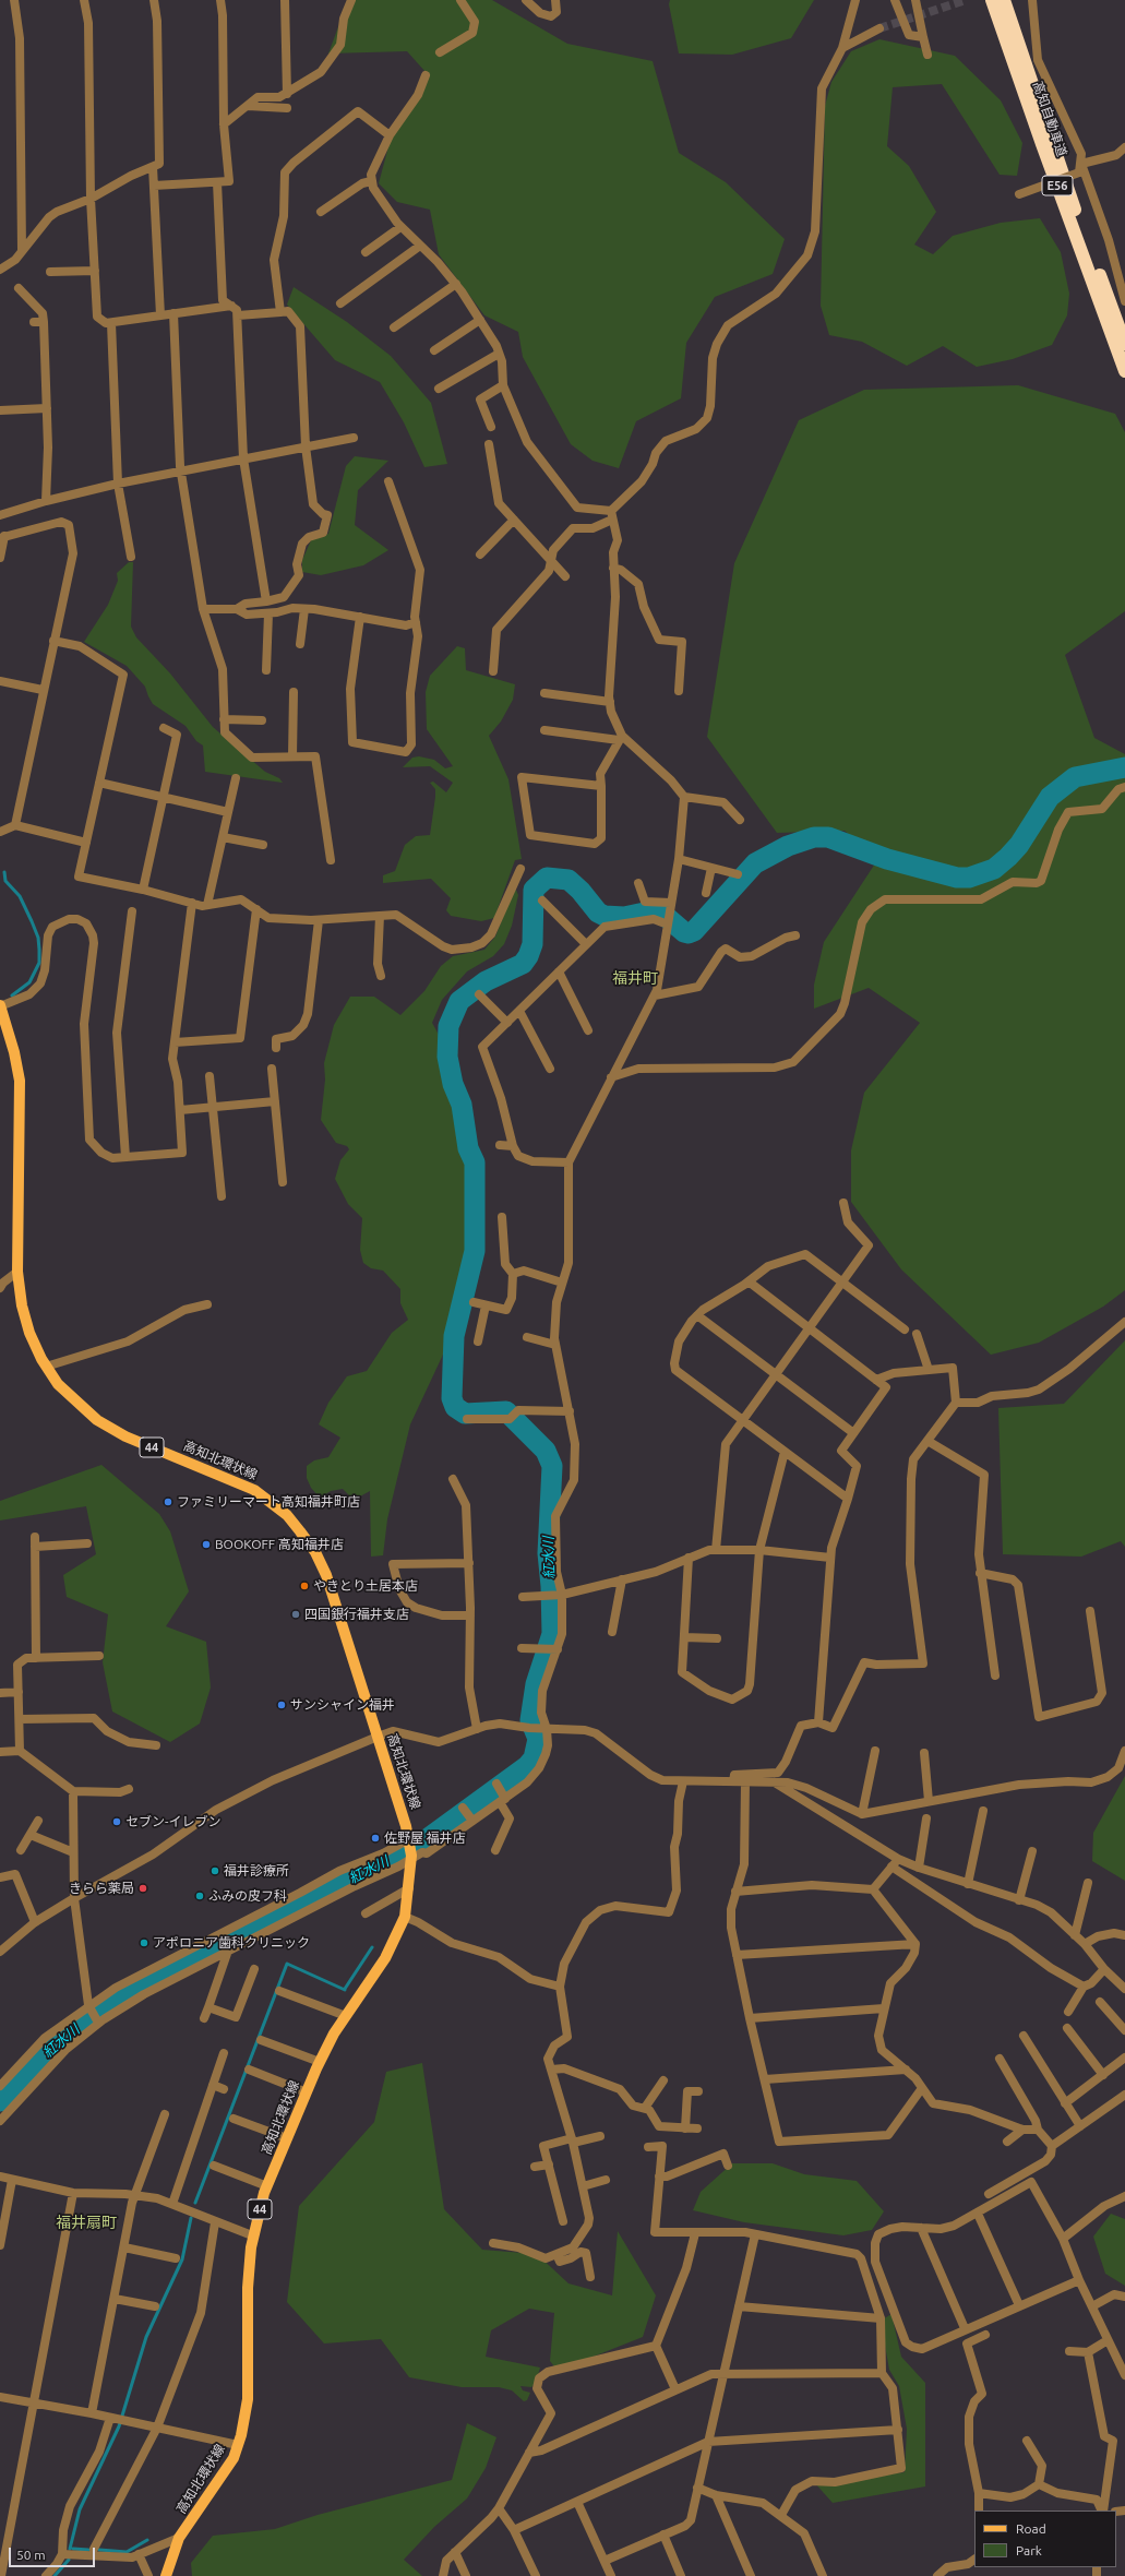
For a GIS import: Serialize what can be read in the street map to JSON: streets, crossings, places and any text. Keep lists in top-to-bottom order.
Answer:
{
  "streets": {
    "highway": ["高知自動車道", "E56"],
    "main road": ["44", "高知北環状線"]
  },
  "districts": ["福井町", "福井扇町"],
  "water": ["紅水川"],
  "places": [
    "ファミリーマート高知福井町店",
    "BOOKOFF 高知福井店",
    "やきとり土居本店",
    "四国銀行福井支店",
    "サンシャイン福井",
    "セブン-イレブン",
    "佐野屋 福井店",
    "福井診療所",
    "きらら薬局",
    "ふみの皮フ科",
    "アポロニア歯科クリニック"
  ],
  "legend": ["Road", "Park"],
  "scale_bar": "50 m"
}
